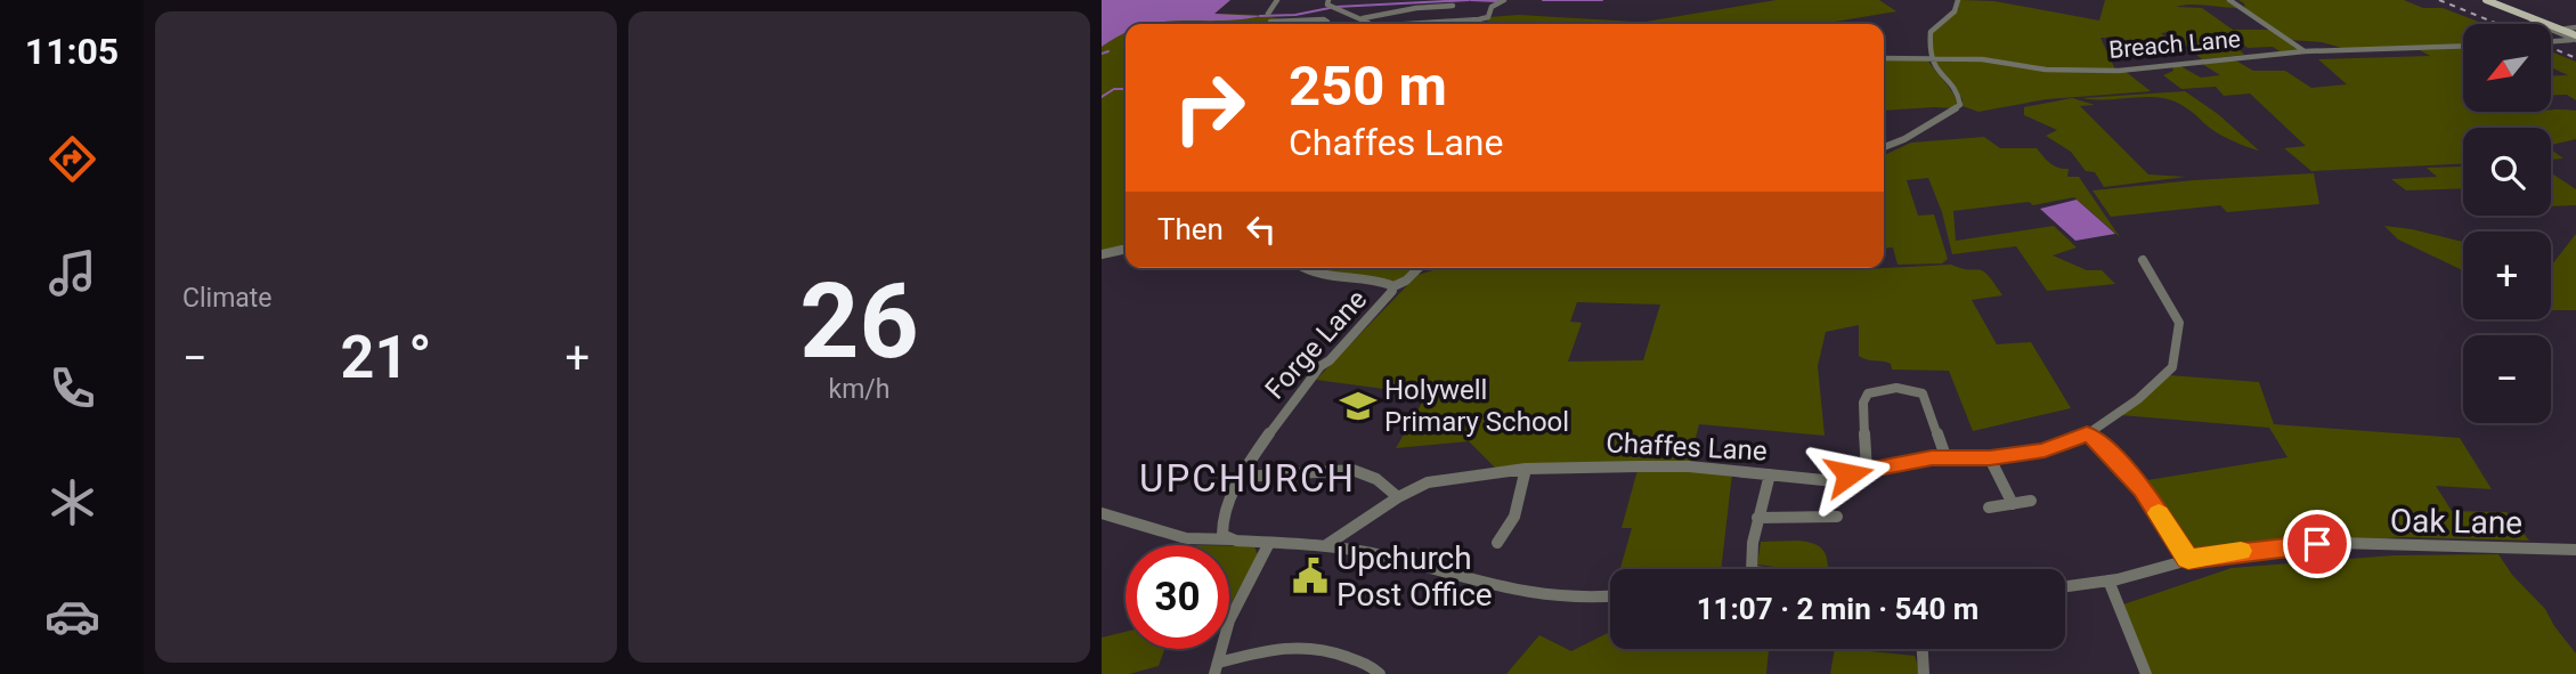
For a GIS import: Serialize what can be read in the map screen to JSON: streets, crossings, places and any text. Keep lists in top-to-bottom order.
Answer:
{
  "streets": {
    "street": [
      "Breach Lane",
      "Forge Lane",
      "Chaffes Lane",
      "Oak Lane"
    ]
  },
  "districts": ["UPCHURCH"],
  "places": {
    "school or university": ["Holywell Primary School"],
    "public building": ["Upchurch Post Office"]
  },
  "north": "bottom left",
  "page": {
    "tabs": "11:05",
    "tile": [
      "Climate",
      ["26", "km/h"]
    ],
    "map_buttons": ["+", "−"],
    "turn": ["250 m", "Chaffes Lane"],
    "then": "Then",
    "heat": ["−", "21°", "+"],
    "limit": "30",
    "trip": "11:07 · 2 min · 540 m"
  }
}
